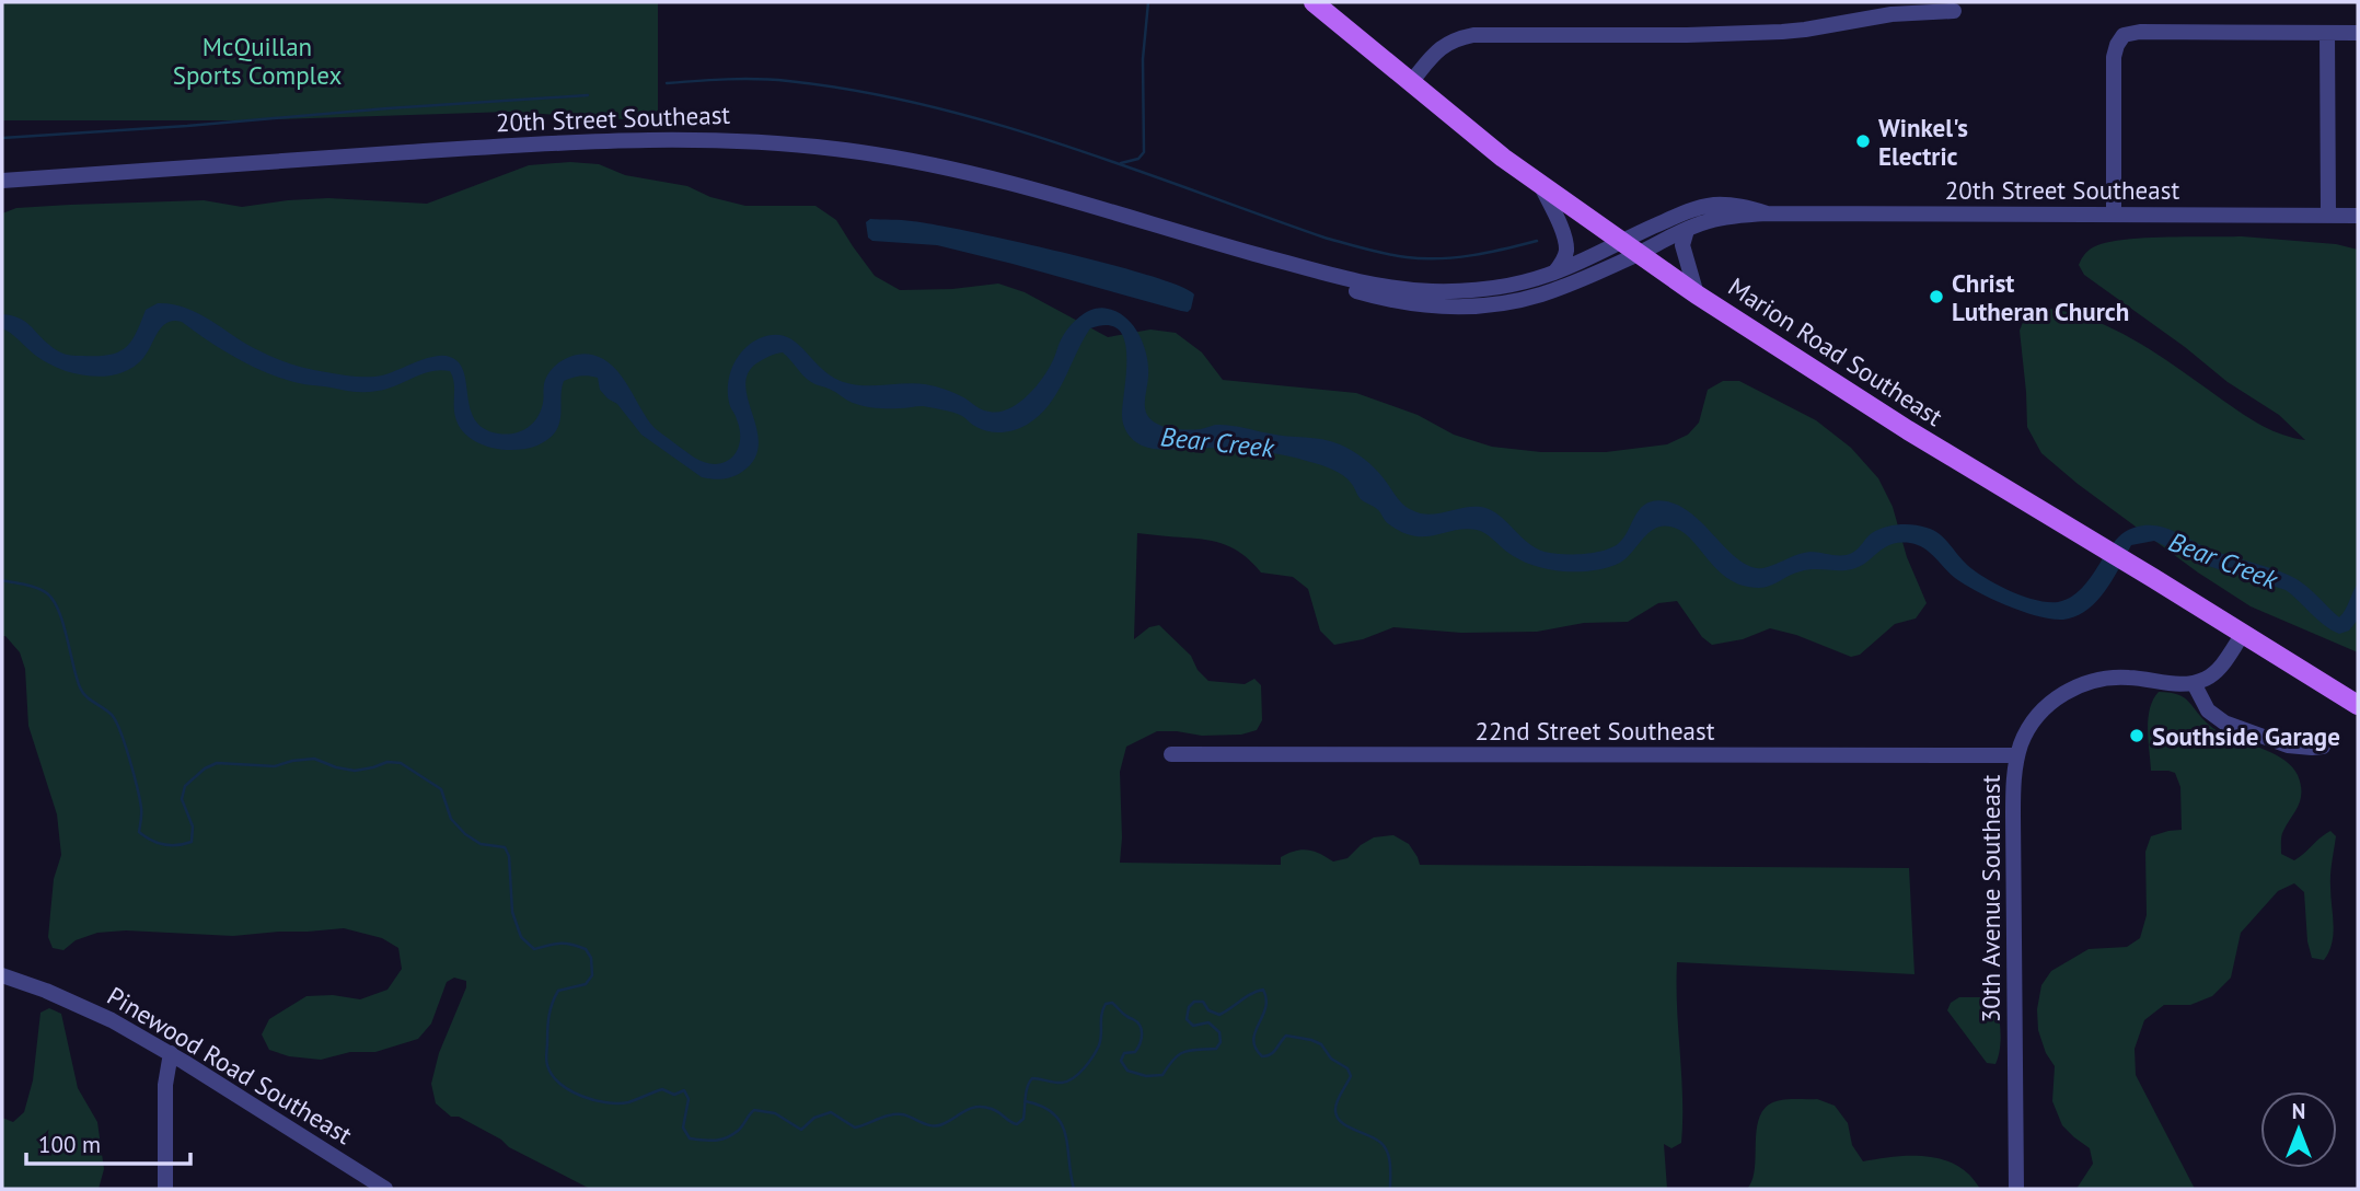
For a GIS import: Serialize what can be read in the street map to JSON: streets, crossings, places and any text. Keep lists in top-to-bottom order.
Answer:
{
  "streets": {
    "main road": ["Marion Road Southeast"],
    "street": [
      "20th Street Southeast",
      "22nd Street Southeast",
      "30th Avenue Southeast",
      "Pinewood Road Southeast"
    ]
  },
  "crossings": [
    ["20th Street Southeast", "Marion Road Southeast"],
    ["22nd Street Southeast", "30th Avenue Southeast"]
  ],
  "water": ["Bear Creek"],
  "parks": ["McQuillan Sports Complex"],
  "places": ["Winkel's Electric", "Christ Lutheran Church", "Southside Garage"],
  "scale_bar": "100 m",
  "north": "top"
}
